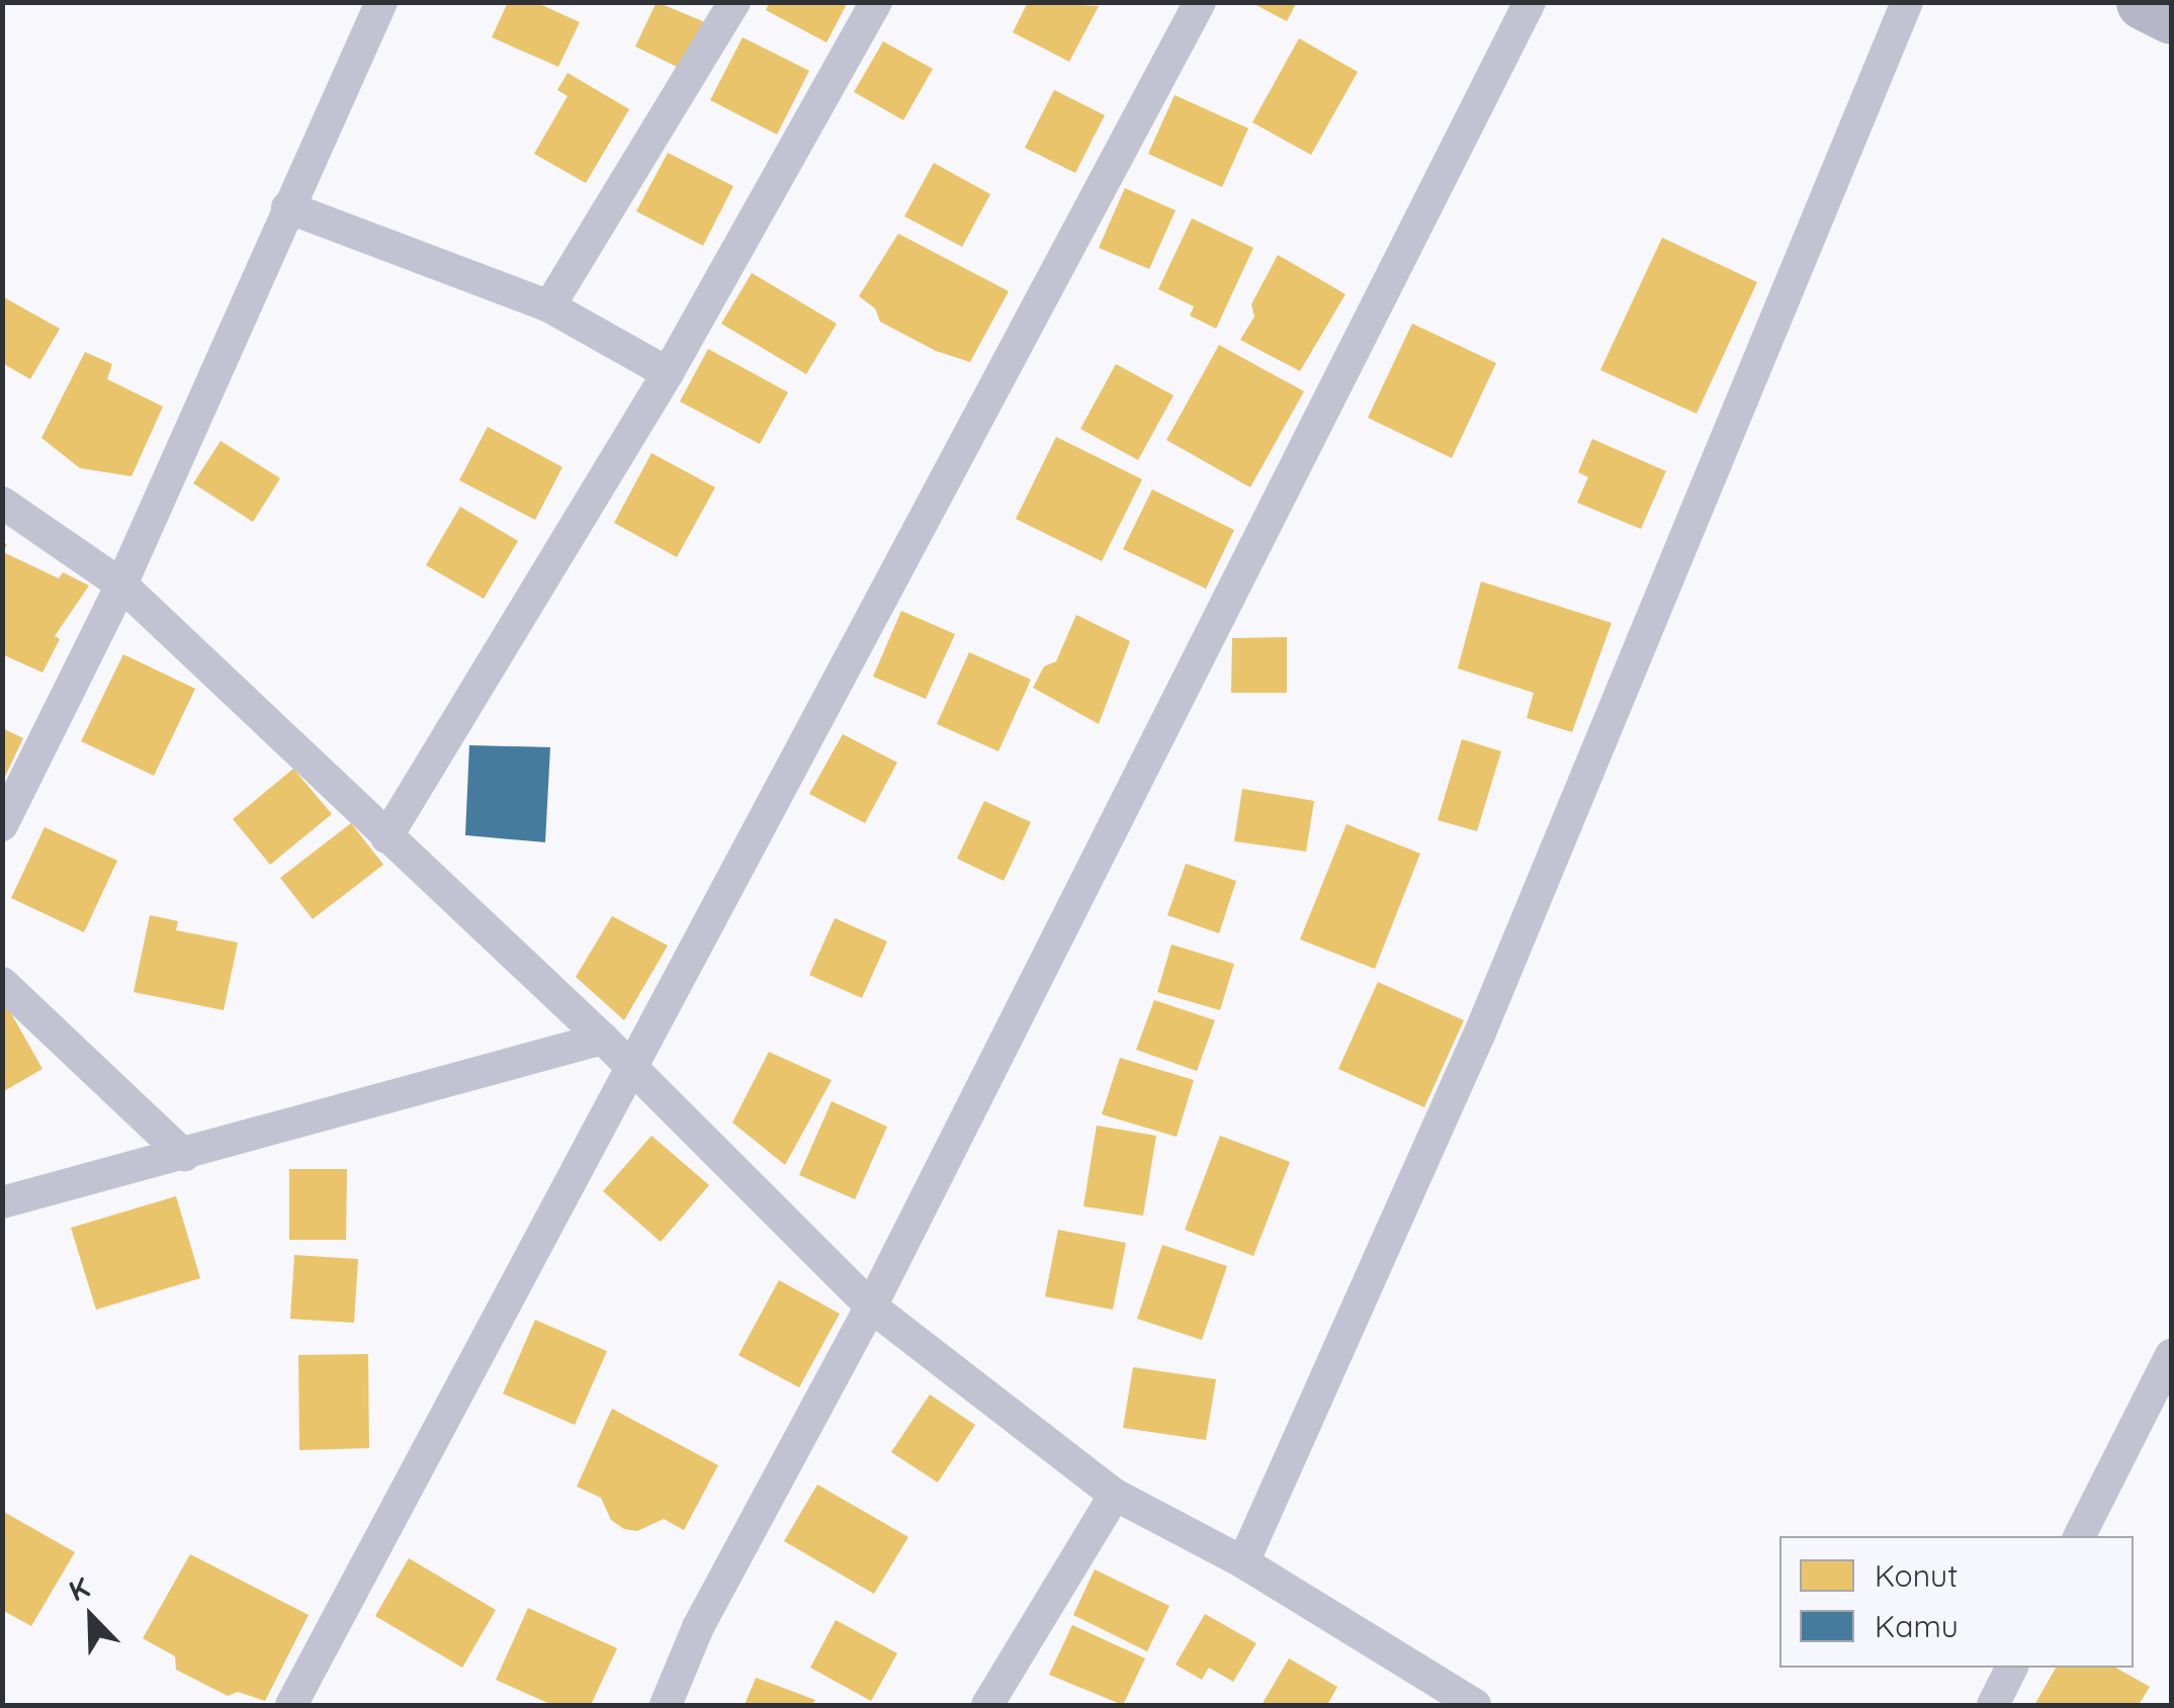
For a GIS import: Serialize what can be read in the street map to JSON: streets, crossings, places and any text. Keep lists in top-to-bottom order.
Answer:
{
  "legend": ["Konut", "Kamu"],
  "north": "top left"
}
